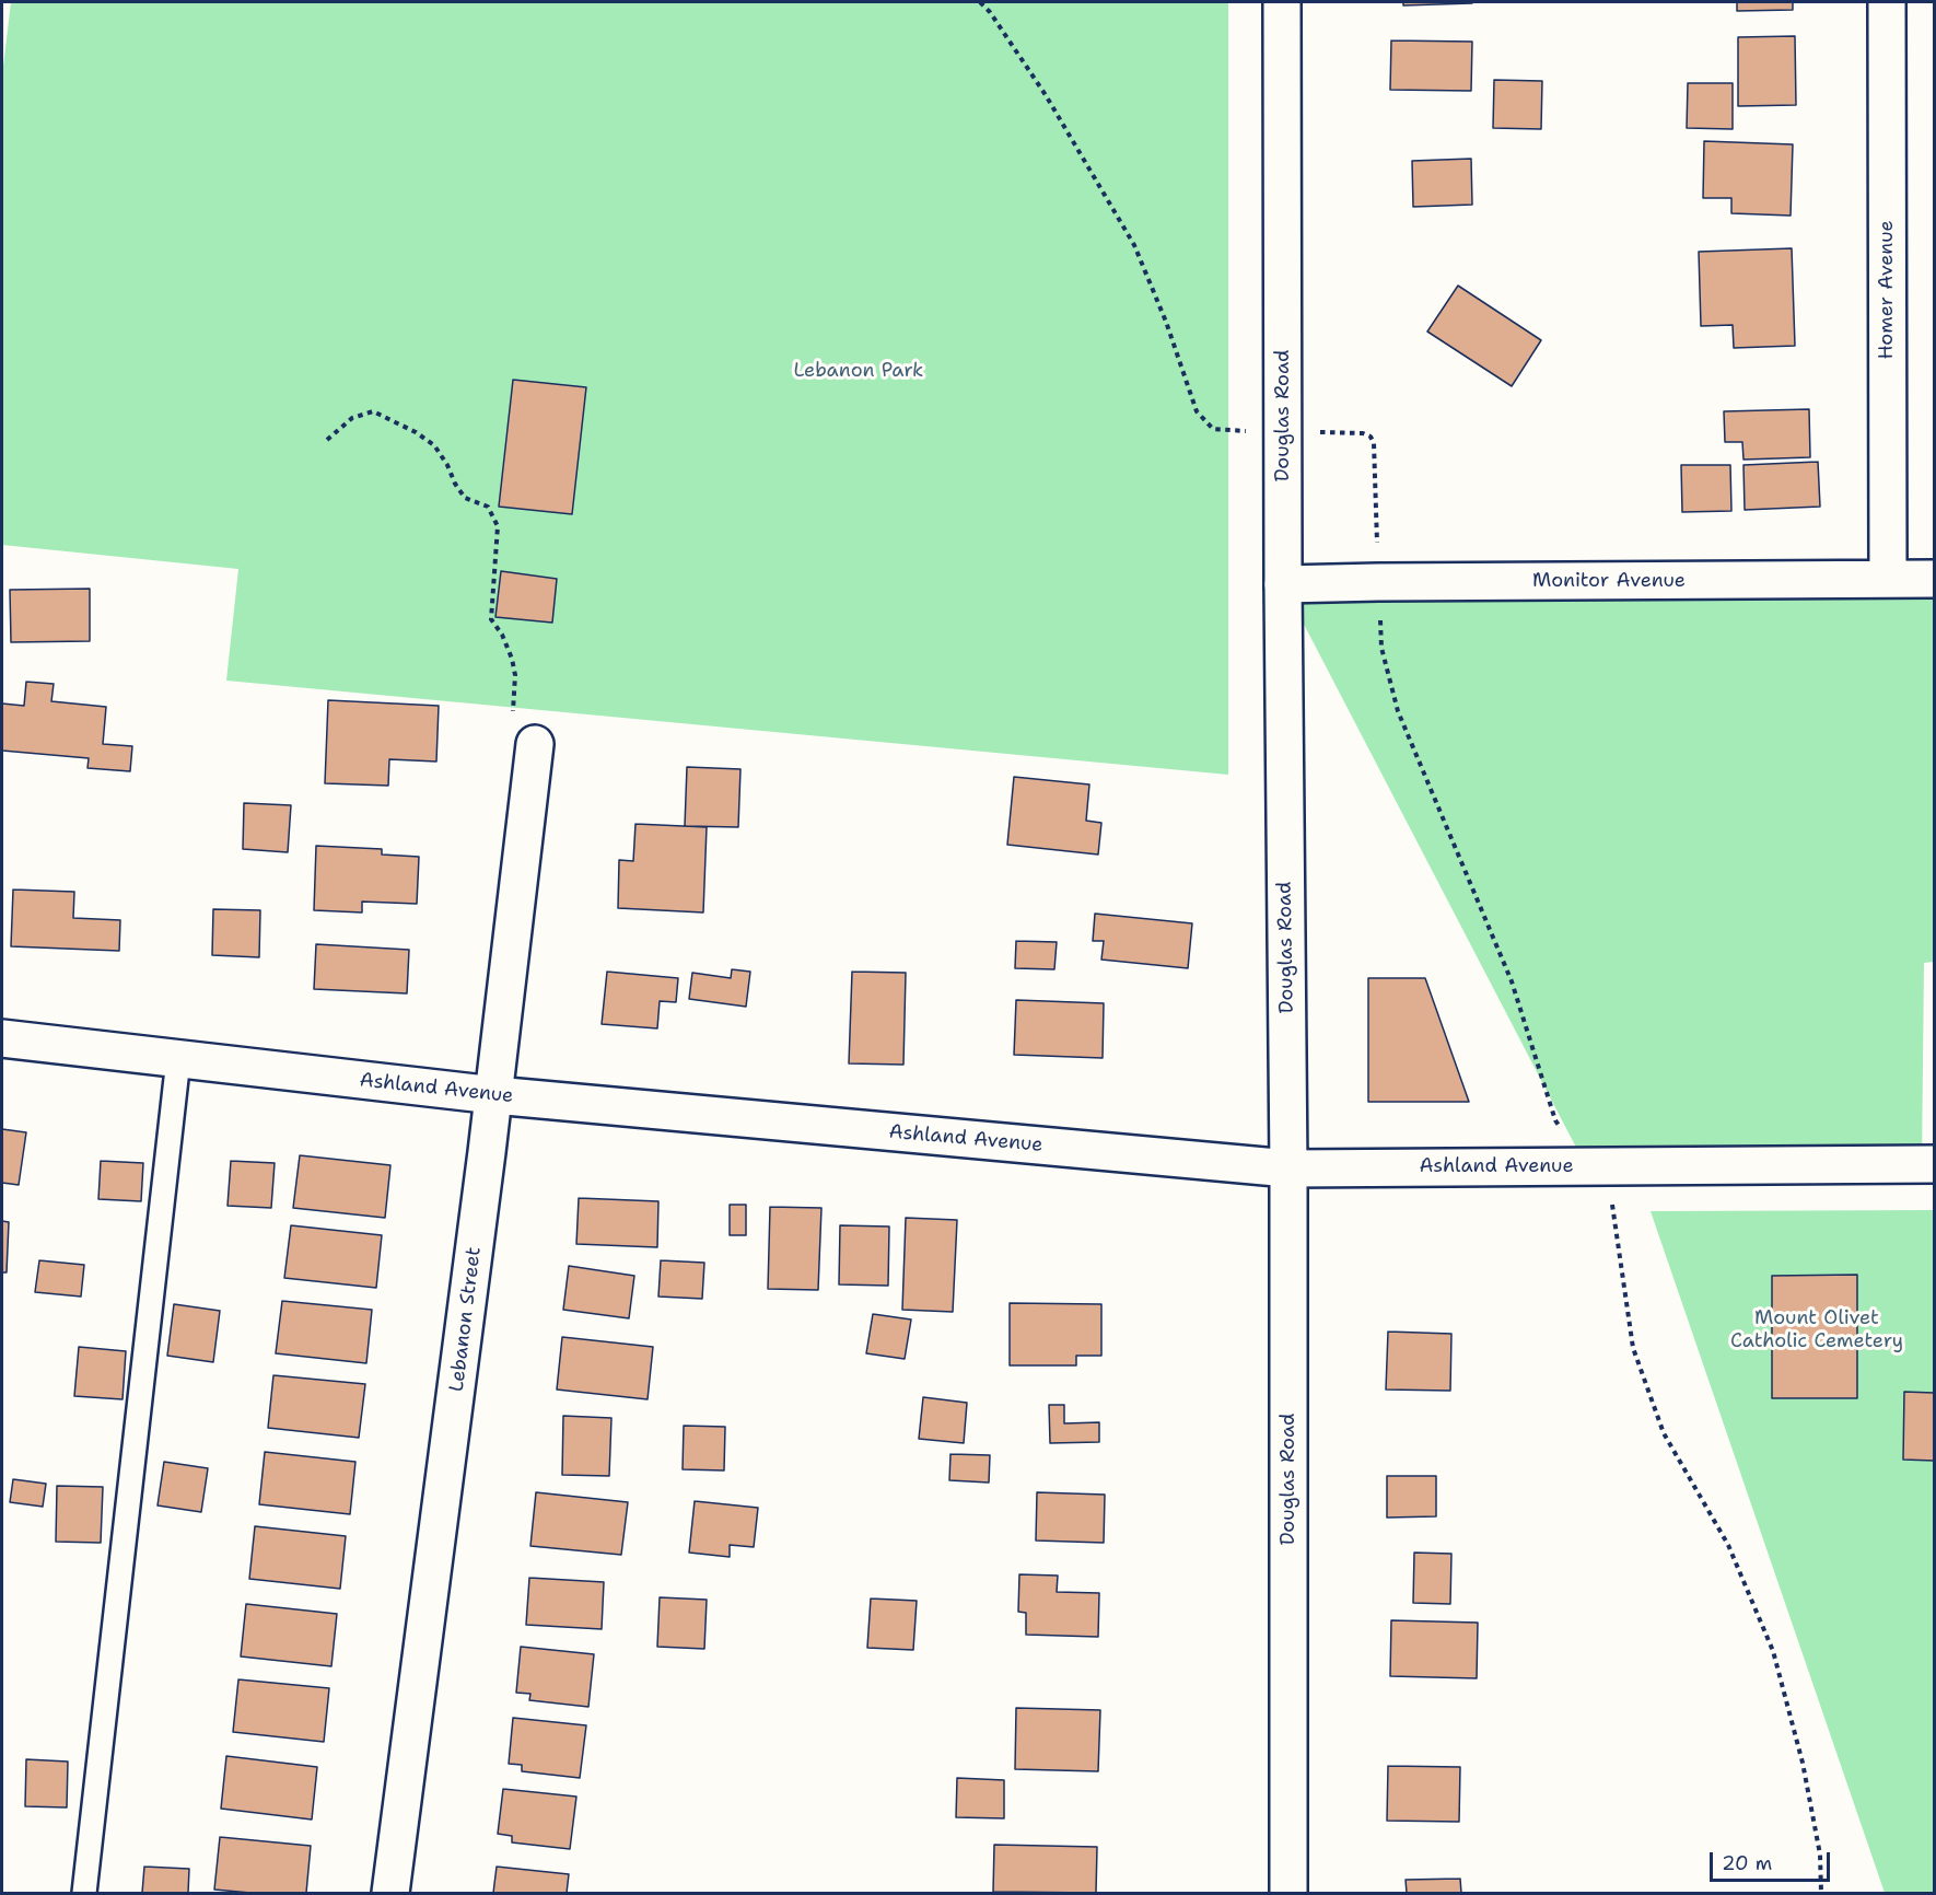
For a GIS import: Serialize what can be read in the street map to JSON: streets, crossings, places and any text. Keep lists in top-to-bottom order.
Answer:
{
  "streets": {
    "street": [
      "Homer Avenue",
      "Douglas Road",
      "Monitor Avenue",
      "Ashland Avenue",
      "Lebanon Street"
    ]
  },
  "crossings": [
    ["Homer Avenue", "Monitor Avenue"],
    ["Douglas Road", "Monitor Avenue"],
    ["Douglas Road", "Ashland Avenue"],
    ["Ashland Avenue", "Lebanon Street"]
  ],
  "parks": ["Lebanon Park", "Mount Olivet Catholic Cemetery"],
  "scale_bar": "20 m"
}
